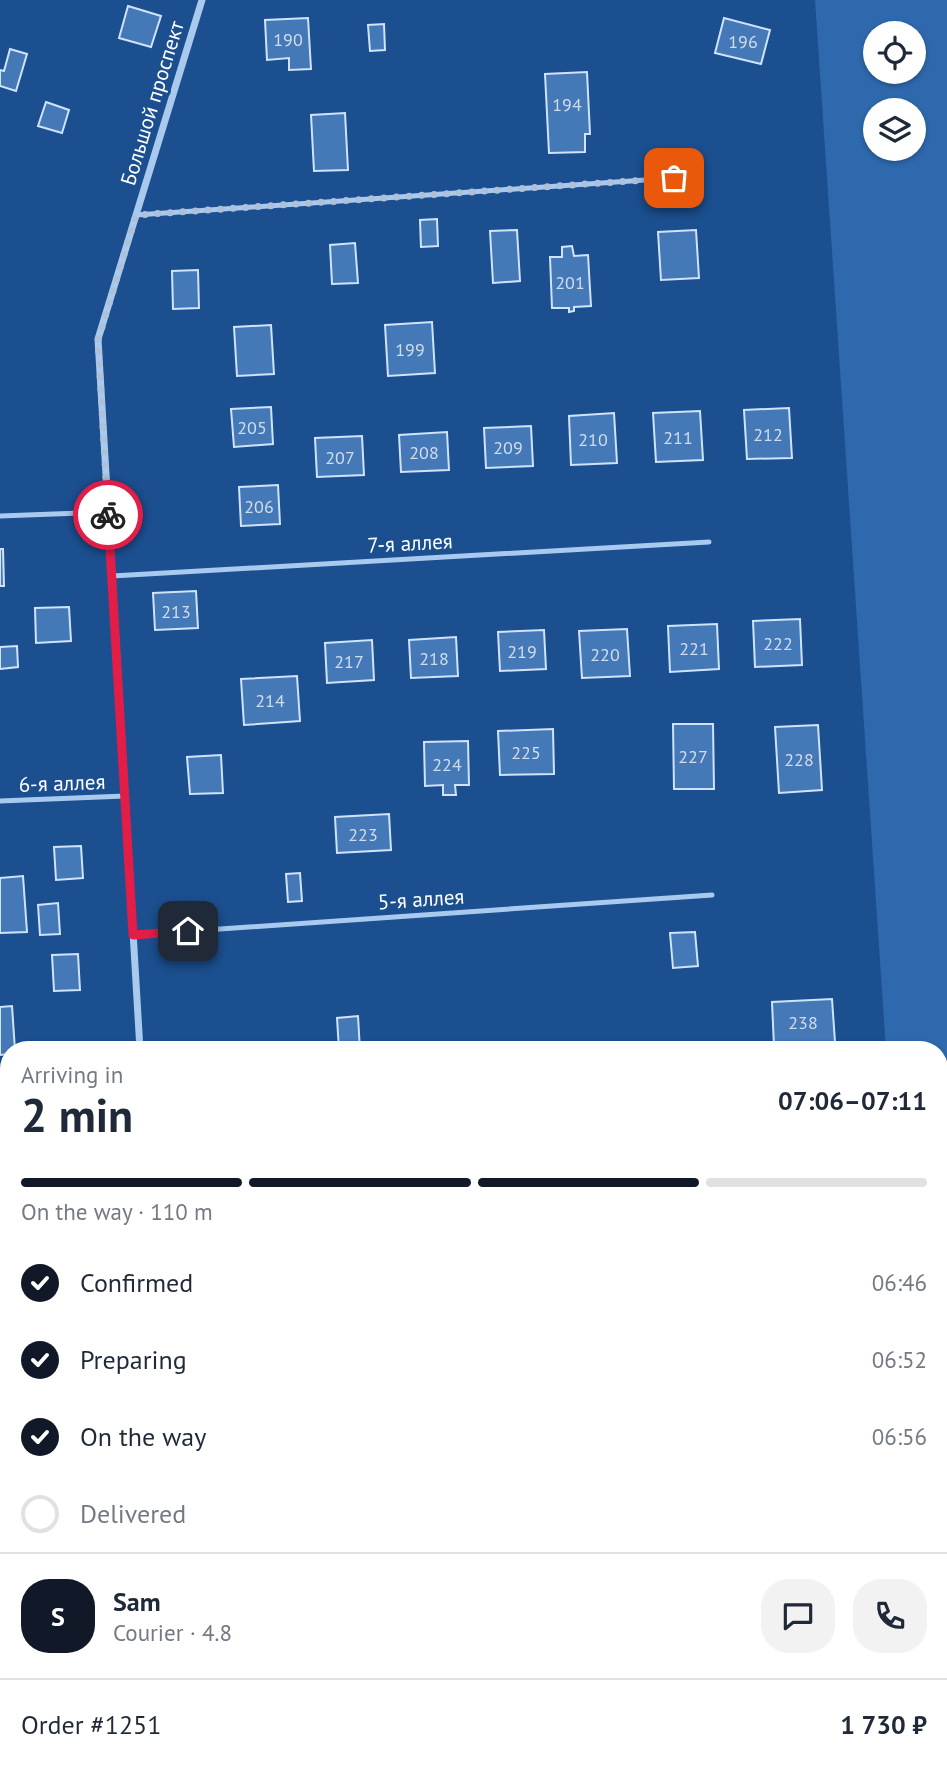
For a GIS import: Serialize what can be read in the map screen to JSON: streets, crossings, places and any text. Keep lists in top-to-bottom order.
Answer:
{
  "streets": {
    "street": ["Большой проспект"],
    "lane": ["7-я аллея", "6-я аллея", "5-я аллея"]
  },
  "crossings": [
    ["Большой проспект", "7-я аллея"],
    ["Большой проспект", "6-я аллея"],
    ["Большой проспект", "5-я аллея"]
  ],
  "house_numbers": [
    "190",
    "196",
    "194",
    "201",
    "199",
    "205",
    "212",
    "211",
    "210",
    "209",
    "208",
    "207",
    "206",
    "213",
    "222",
    "221",
    "219",
    "220",
    "218",
    "217",
    "214",
    "225",
    "227",
    "228",
    "224",
    "223",
    "238"
  ],
  "page": {
    "heading": ["2 min", "Arriving in", "07:06–07:11"],
    "panel": [
      "Sam",
      "Courier · 4.8",
      "Order #1251",
      "1 730 ₽"
    ],
    "bar": "On the way · 110 m",
    "list": [
      ["Confirmed", "06:46"],
      ["Preparing", "06:52"],
      ["On the way", "06:56"],
      "Delivered"
    ],
    "round": "S"
  }
}
